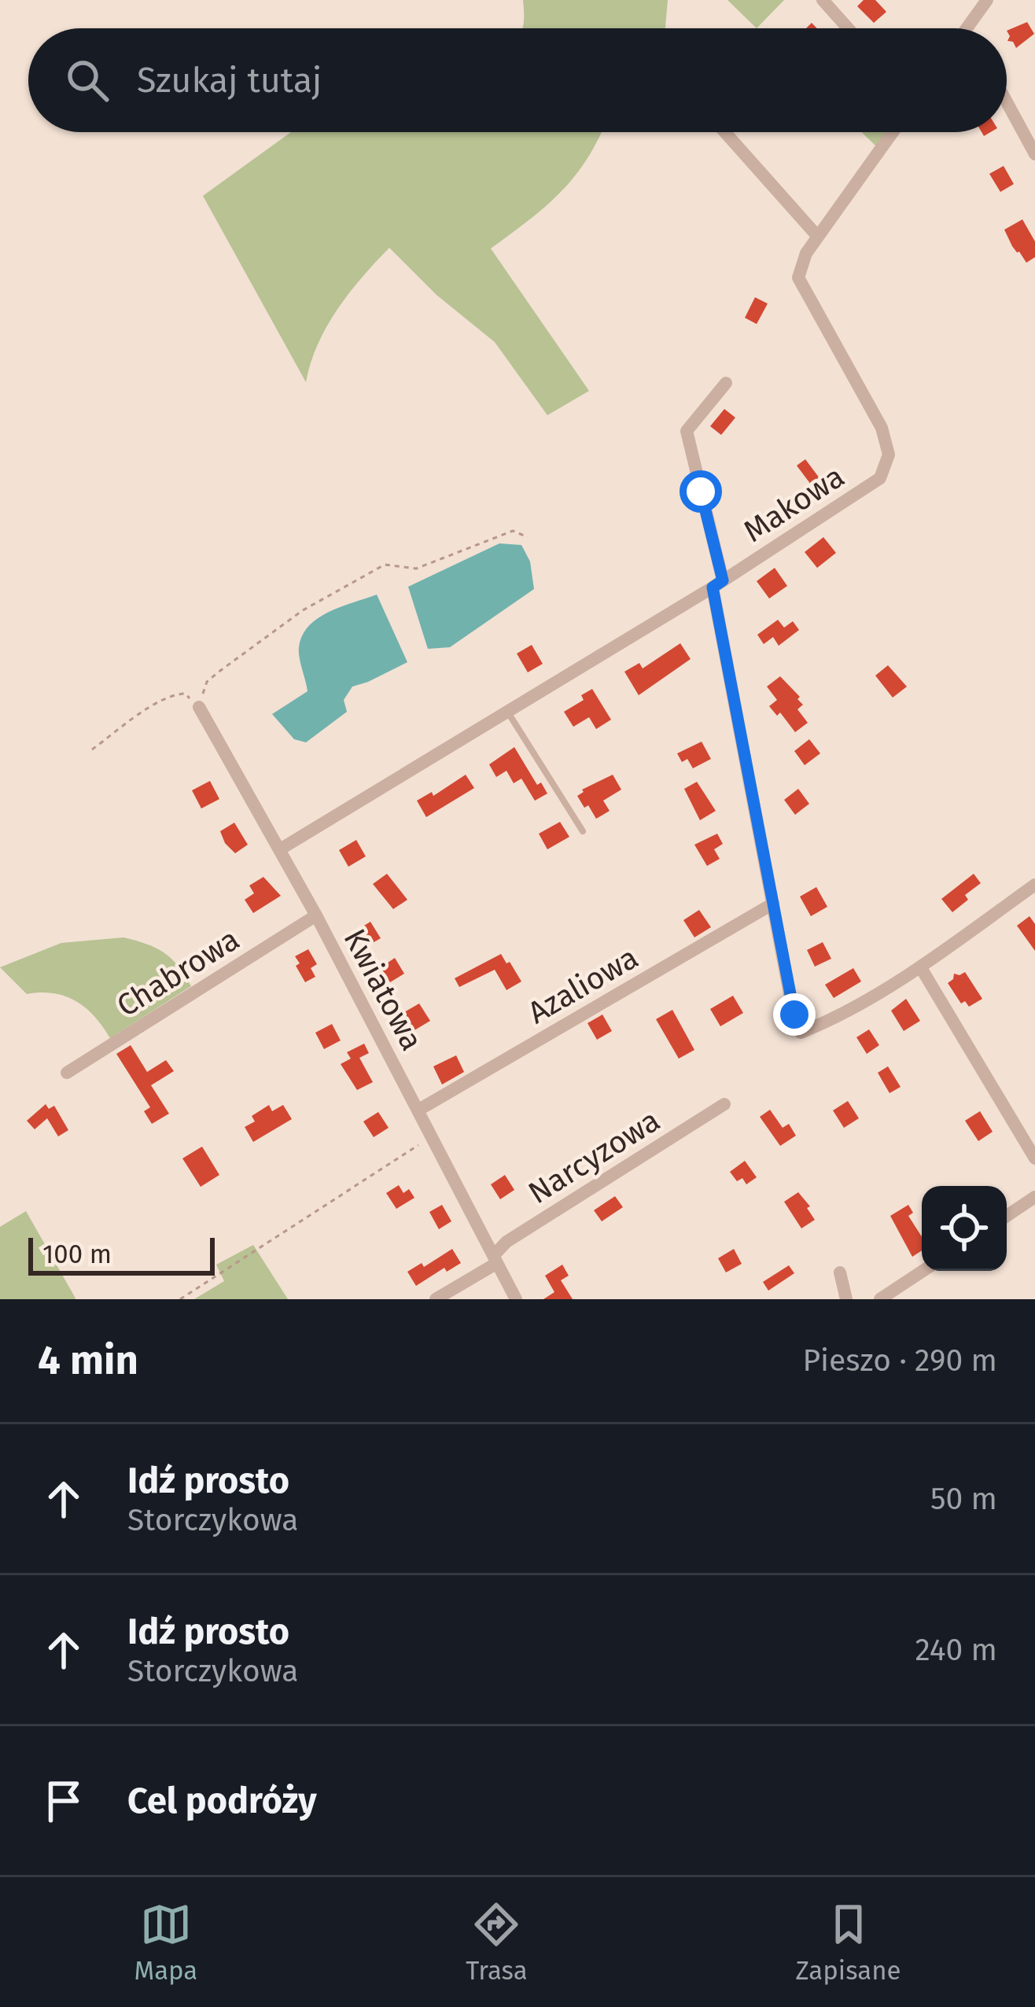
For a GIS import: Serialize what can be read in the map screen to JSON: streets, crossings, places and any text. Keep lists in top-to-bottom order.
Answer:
{
  "streets": {
    "street": [
      "Makowa",
      "Chabrowa",
      "Azaliowa",
      "Kwiatowa",
      "Narcyzowa"
    ]
  },
  "crossings": [
    ["Makowa", "Kwiatowa"],
    ["Chabrowa", "Kwiatowa"],
    ["Azaliowa", "Kwiatowa"],
    ["Kwiatowa", "Narcyzowa"]
  ],
  "scale_bar": "100 m",
  "page": {
    "search": "Szukaj tutaj",
    "scale": "100 m",
    "heading": ["4 min", "Pieszo · 290 m"],
    "list": [
      ["Idź prosto", "Storczykowa", "50 m"],
      ["Idź prosto", "Storczykowa", "240 m"],
      "Cel podróży"
    ],
    "nav": ["Mapa", "Trasa", "Zapisane"]
  }
}
